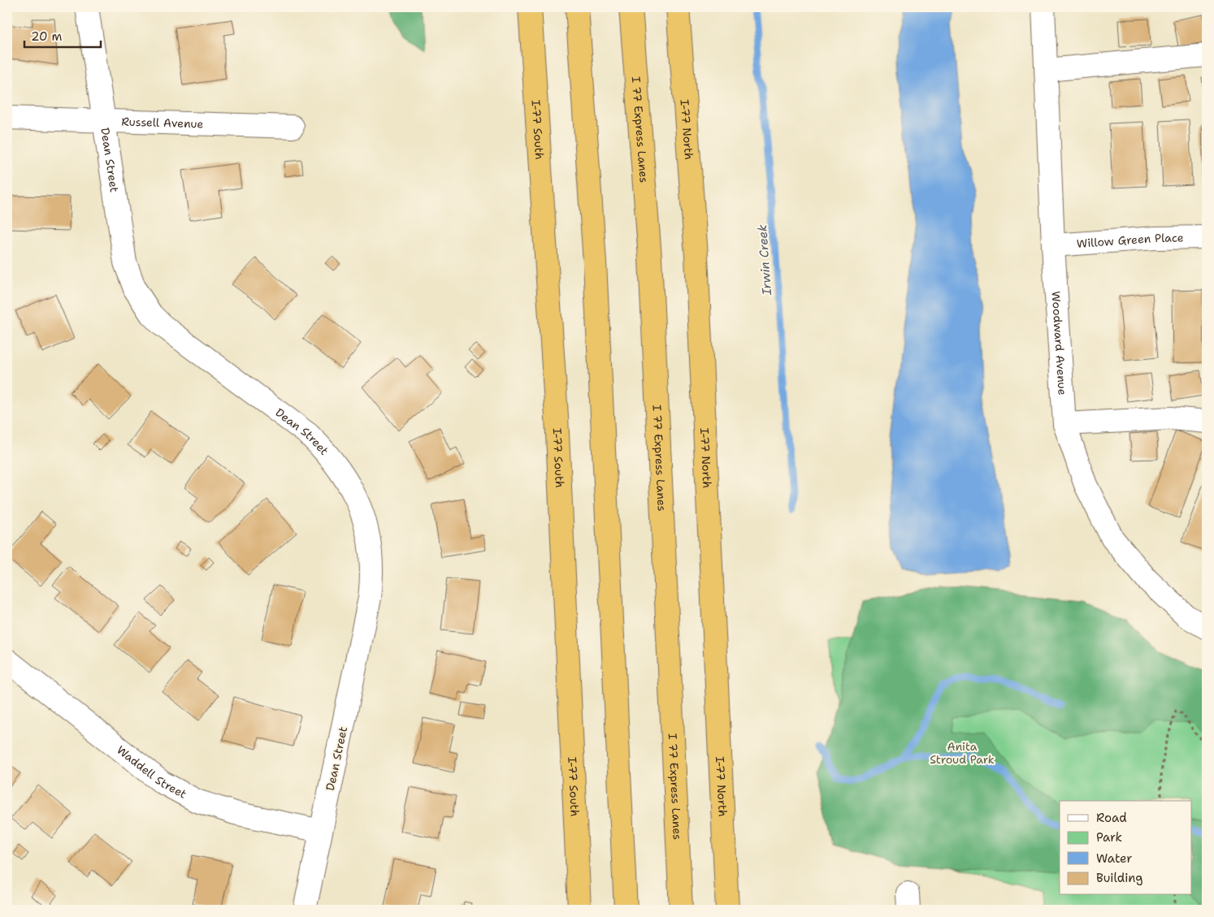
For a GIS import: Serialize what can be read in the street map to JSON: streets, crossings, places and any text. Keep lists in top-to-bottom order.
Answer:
{
  "streets": {
    "highway": ["I-77 South", "I 77 Express Lanes", "I-77 North"],
    "street": [
      "Russell Avenue",
      "Dean Street",
      "Willow Green Place",
      "Woodward Avenue",
      "Waddell Street"
    ]
  },
  "crossings": [
    ["Russell Avenue", "Dean Street"],
    ["Dean Street", "Waddell Street"],
    ["Willow Green Place", "Woodward Avenue"]
  ],
  "water": ["Irwin Creek"],
  "parks": ["Anita Stroud Park"],
  "legend": [
    "Road",
    "Park",
    "Water",
    "Building"
  ],
  "scale_bar": "20 m"
}
